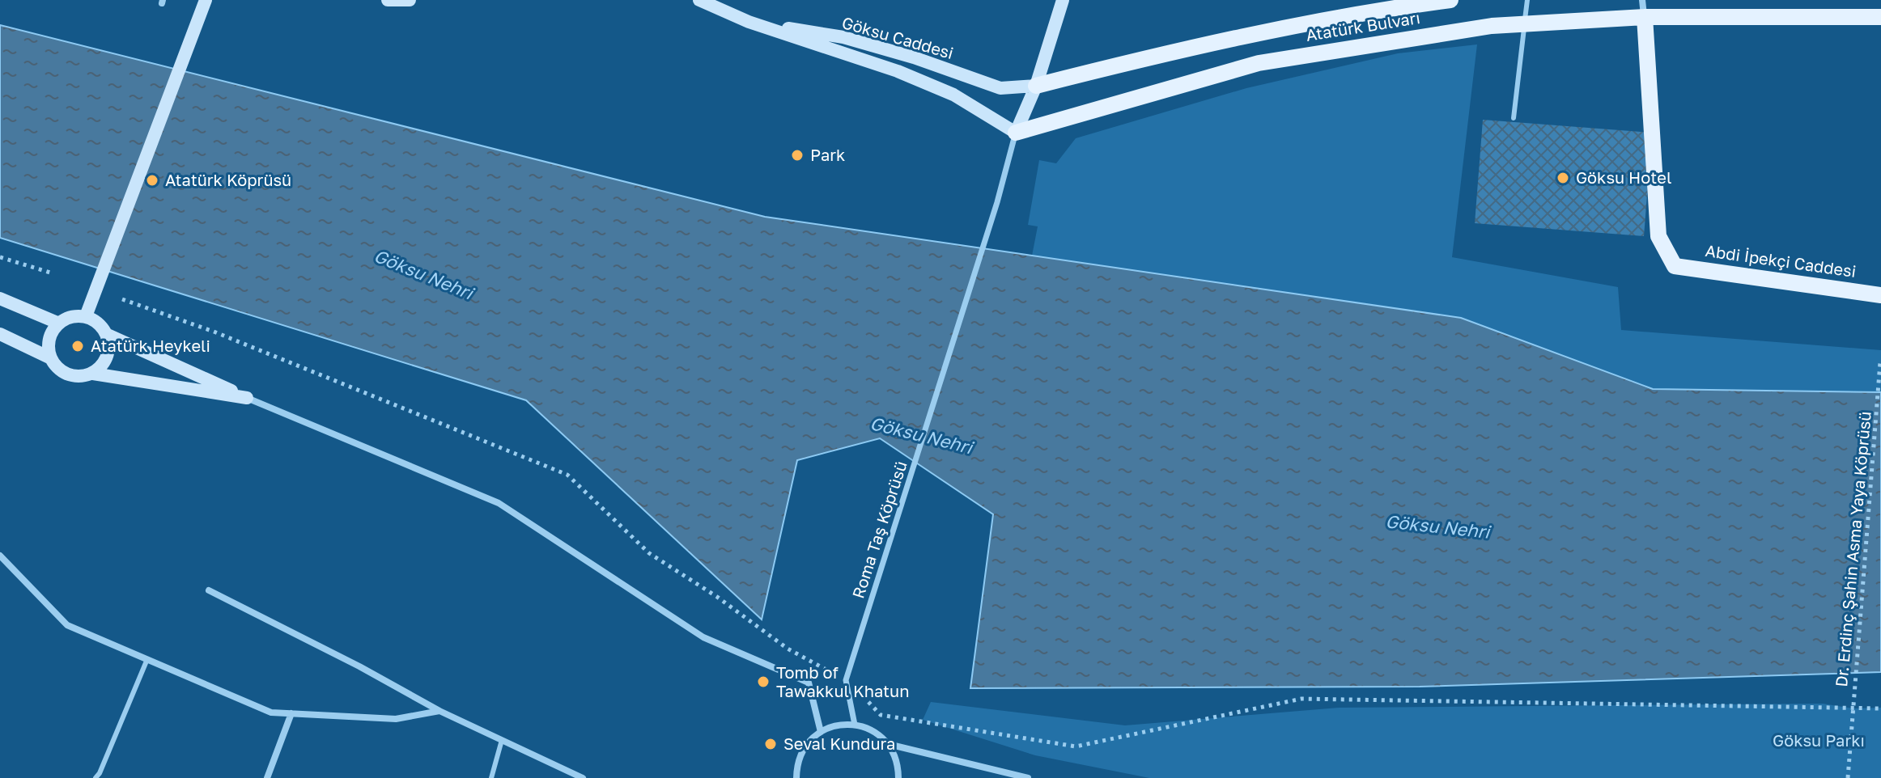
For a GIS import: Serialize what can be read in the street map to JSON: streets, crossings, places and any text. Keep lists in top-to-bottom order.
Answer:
{
  "streets": {
    "main road": ["Atatürk Bulvarı", "Göksu Caddesi", "Abdi İpekçi Caddesi"],
    "street": ["Roma Taş Köprüsü"],
    "path": ["Dr. Erdinç Şahin Asma Yaya Köprüsü"]
  },
  "crossings": [
    ["Atatürk Bulvarı", "Göksu Caddesi"],
    ["Atatürk Bulvarı", "Abdi İpekçi Caddesi"],
    ["Atatürk Bulvarı", "Roma Taş Köprüsü"],
    ["Göksu Caddesi", "Roma Taş Köprüsü"]
  ],
  "water": ["Göksu Nehri"],
  "parks": ["Göksu Parkı"],
  "places": [
    "Park",
    "Göksu Hotel",
    "Atatürk Köprüsü",
    "Atatürk Heykeli",
    "Tomb of Tawakkul Khatun",
    "Seval Kundura"
  ]
}
